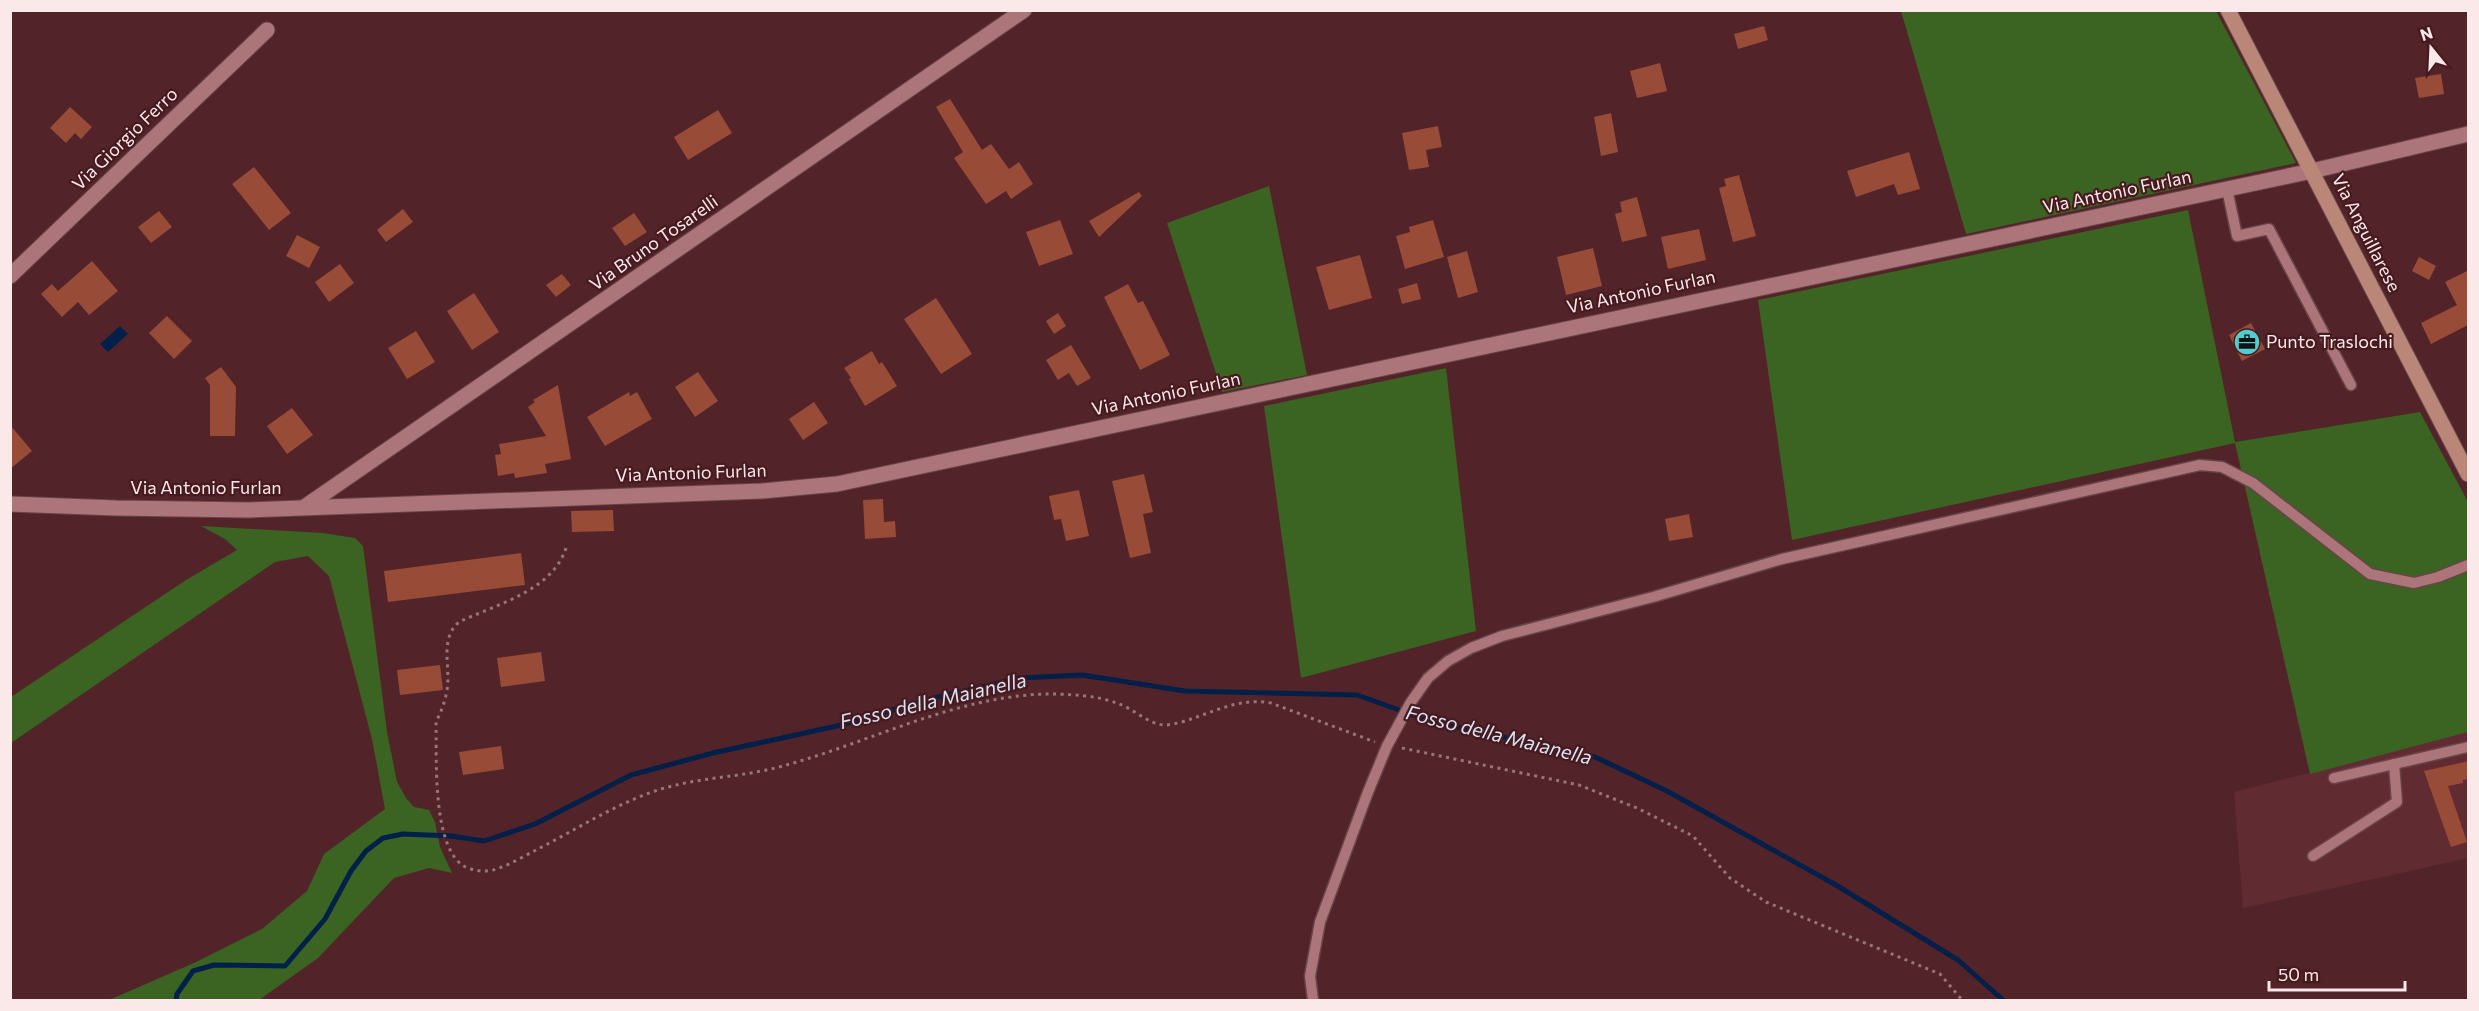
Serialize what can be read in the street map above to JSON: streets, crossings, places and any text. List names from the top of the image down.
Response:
{
  "streets": {
    "main road": ["Via Anguillarese"],
    "street": ["Via Giorgio Ferro", "Via Antonio Furlan", "Via Bruno Tosarelli"]
  },
  "crossings": [
    ["Via Antonio Furlan", "Via Anguillarese"],
    ["Via Antonio Furlan", "Via Bruno Tosarelli"]
  ],
  "water": ["Fosso della Maianella"],
  "places": {
    "office": ["Punto Traslochi"]
  },
  "scale_bar": "50 m",
  "north": "top"
}
